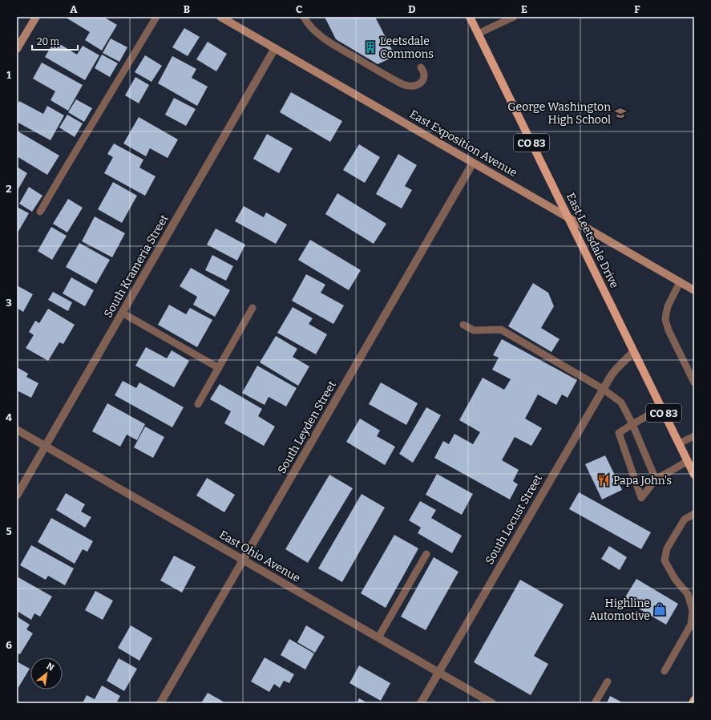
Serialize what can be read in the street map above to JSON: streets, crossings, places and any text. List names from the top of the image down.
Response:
{
  "streets": {
    "main road": ["CO 83", "East Leetsdale Drive"],
    "street": [
      "East Exposition Avenue",
      "South Krameria Street",
      "South Leyden Street",
      "South Locust Street",
      "East Ohio Avenue"
    ]
  },
  "crossings": [
    ["East Exposition Avenue", "East Leetsdale Drive"],
    ["East Exposition Avenue", "South Krameria Street"],
    ["East Exposition Avenue", "South Leyden Street"],
    ["East Leetsdale Drive", "South Locust Street"],
    ["South Krameria Street", "East Ohio Avenue"],
    ["South Leyden Street", "East Ohio Avenue"],
    ["South Locust Street", "East Ohio Avenue"]
  ],
  "places": {
    "building": ["Leetsdale Commons"],
    "school or university": ["George Washington High School"],
    "restaurant": ["Papa John's"],
    "shop": ["Highline Automotive"]
  },
  "scale_bar": "20 m",
  "north": "top right",
  "grid": {
    "columns": [
      "A",
      "B",
      "C",
      "D",
      "E",
      "F"
    ],
    "rows": [
      "1",
      "2",
      "3",
      "4",
      "5",
      "6"
    ]
  }
}
